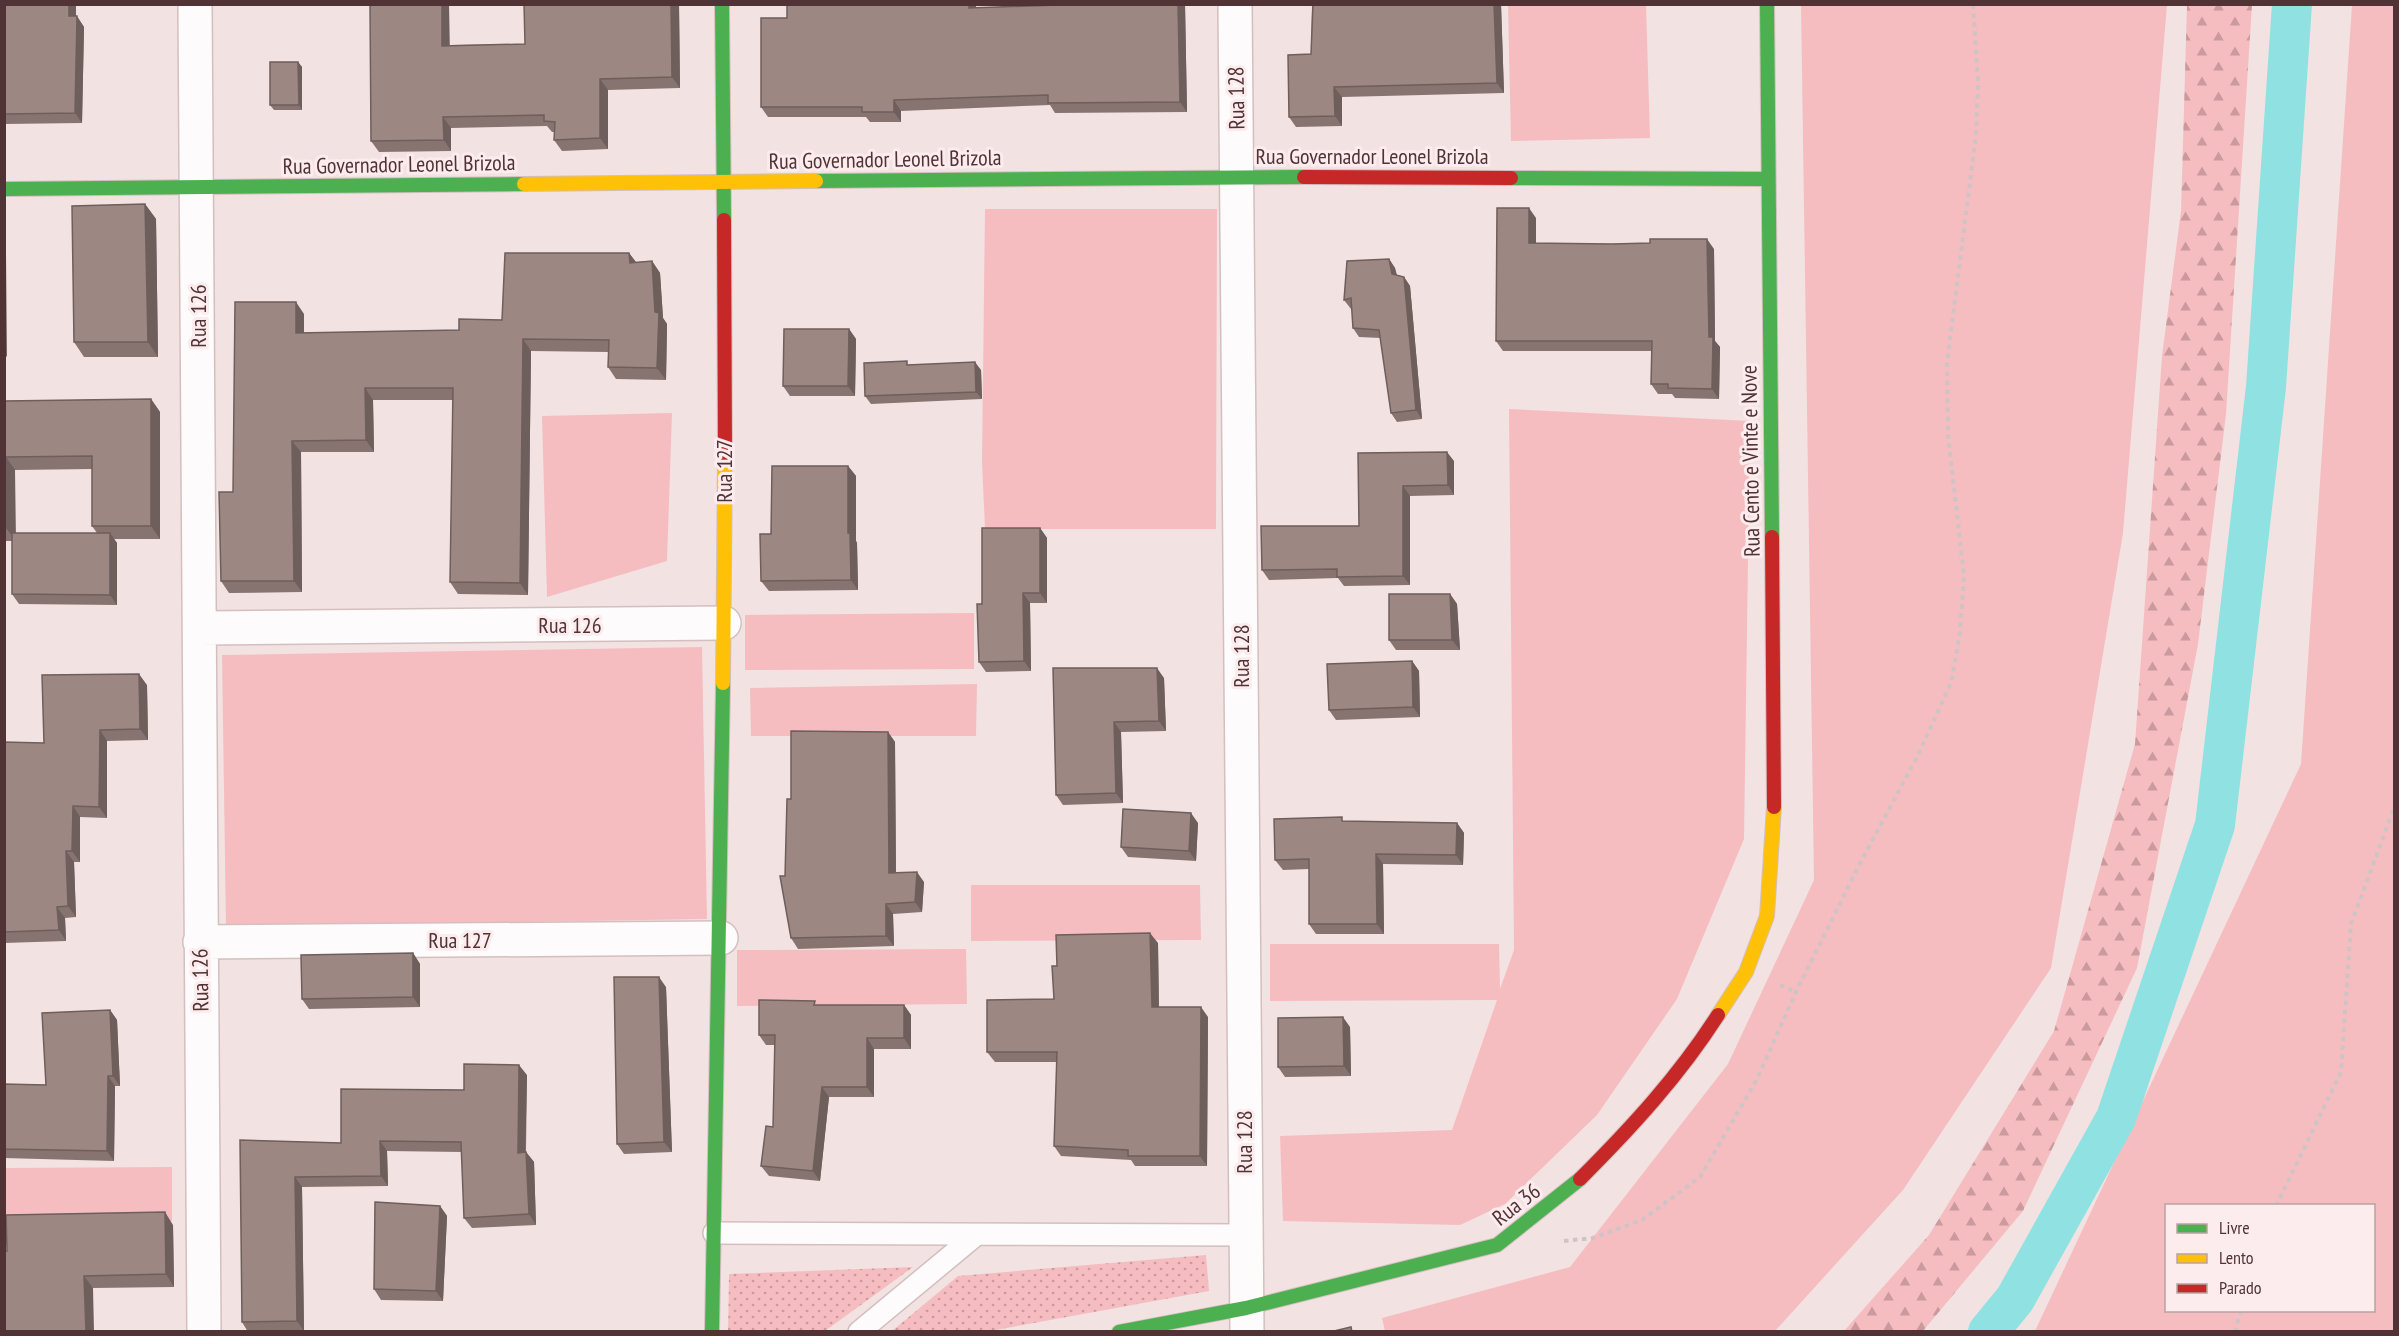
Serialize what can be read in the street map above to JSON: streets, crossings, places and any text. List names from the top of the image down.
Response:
{
  "streets": {
    "street": [
      "Rua 128",
      "Rua Governador Leonel Brizola",
      "Rua 126",
      "Rua Cento e Vinte e Nove",
      "Rua 127",
      "Rua 36"
    ]
  },
  "crossings": [
    ["Rua 128", "Rua Governador Leonel Brizola"],
    ["Rua 128", "Rua 36"],
    ["Rua Governador Leonel Brizola", "Rua 126"],
    ["Rua Governador Leonel Brizola", "Rua Cento e Vinte e Nove"],
    ["Rua Governador Leonel Brizola", "Rua 127"],
    ["Rua 126", "Rua 127"],
    ["Rua Cento e Vinte e Nove", "Rua 36"]
  ],
  "legend": ["Livre", "Lento", "Parado"]
}
